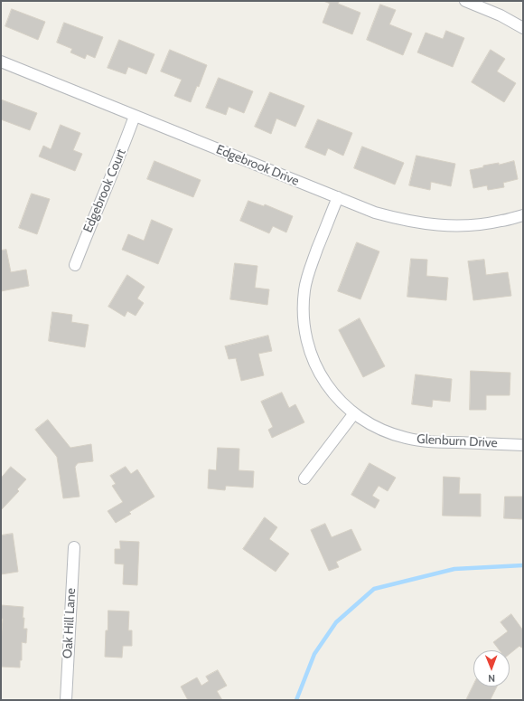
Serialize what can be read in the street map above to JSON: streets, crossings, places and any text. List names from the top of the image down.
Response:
{
  "streets": {
    "street": [
      "Edgebrook Drive",
      "Edgebrook Court",
      "Glenburn Drive",
      "Oak Hill Lane"
    ]
  },
  "crossings": [
    ["Edgebrook Drive", "Edgebrook Court"],
    ["Edgebrook Drive", "Glenburn Drive"]
  ],
  "north": "bottom"
}
